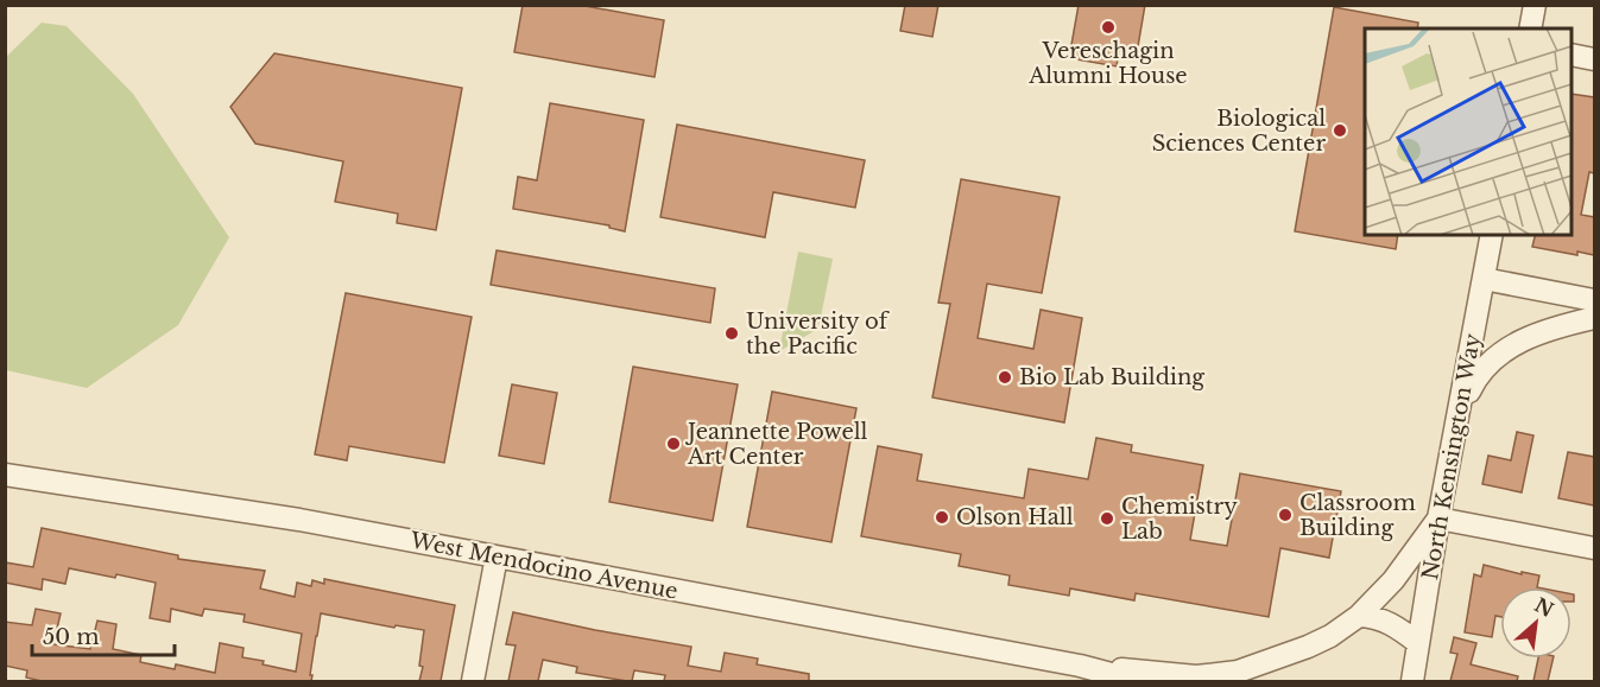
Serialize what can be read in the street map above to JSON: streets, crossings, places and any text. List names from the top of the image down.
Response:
{
  "streets": {
    "street": ["North Kensington Way", "West Mendocino Avenue"]
  },
  "crossings": [
    ["North Kensington Way", "West Mendocino Avenue"]
  ],
  "places": [
    "Vereschagin Alumni House",
    "Biological Sciences Center",
    "University of the Pacific",
    "Bio Lab Building",
    "Jeannette Powell Art Center",
    "Classroom Building",
    "Olson Hall",
    "Chemistry Lab"
  ],
  "scale_bar": "50 m",
  "north": "top right"
}
